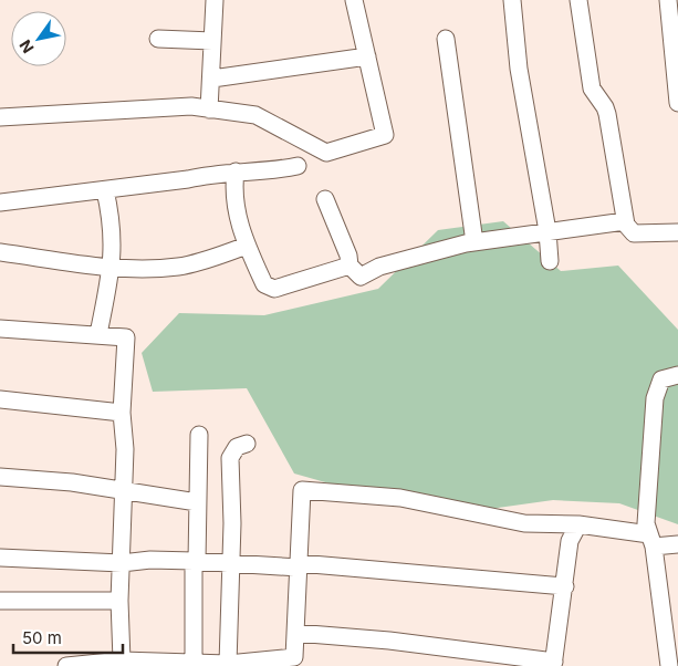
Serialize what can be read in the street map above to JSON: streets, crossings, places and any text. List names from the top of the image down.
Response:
{
  "scale_bar": "50 m",
  "north": "bottom left"
}
